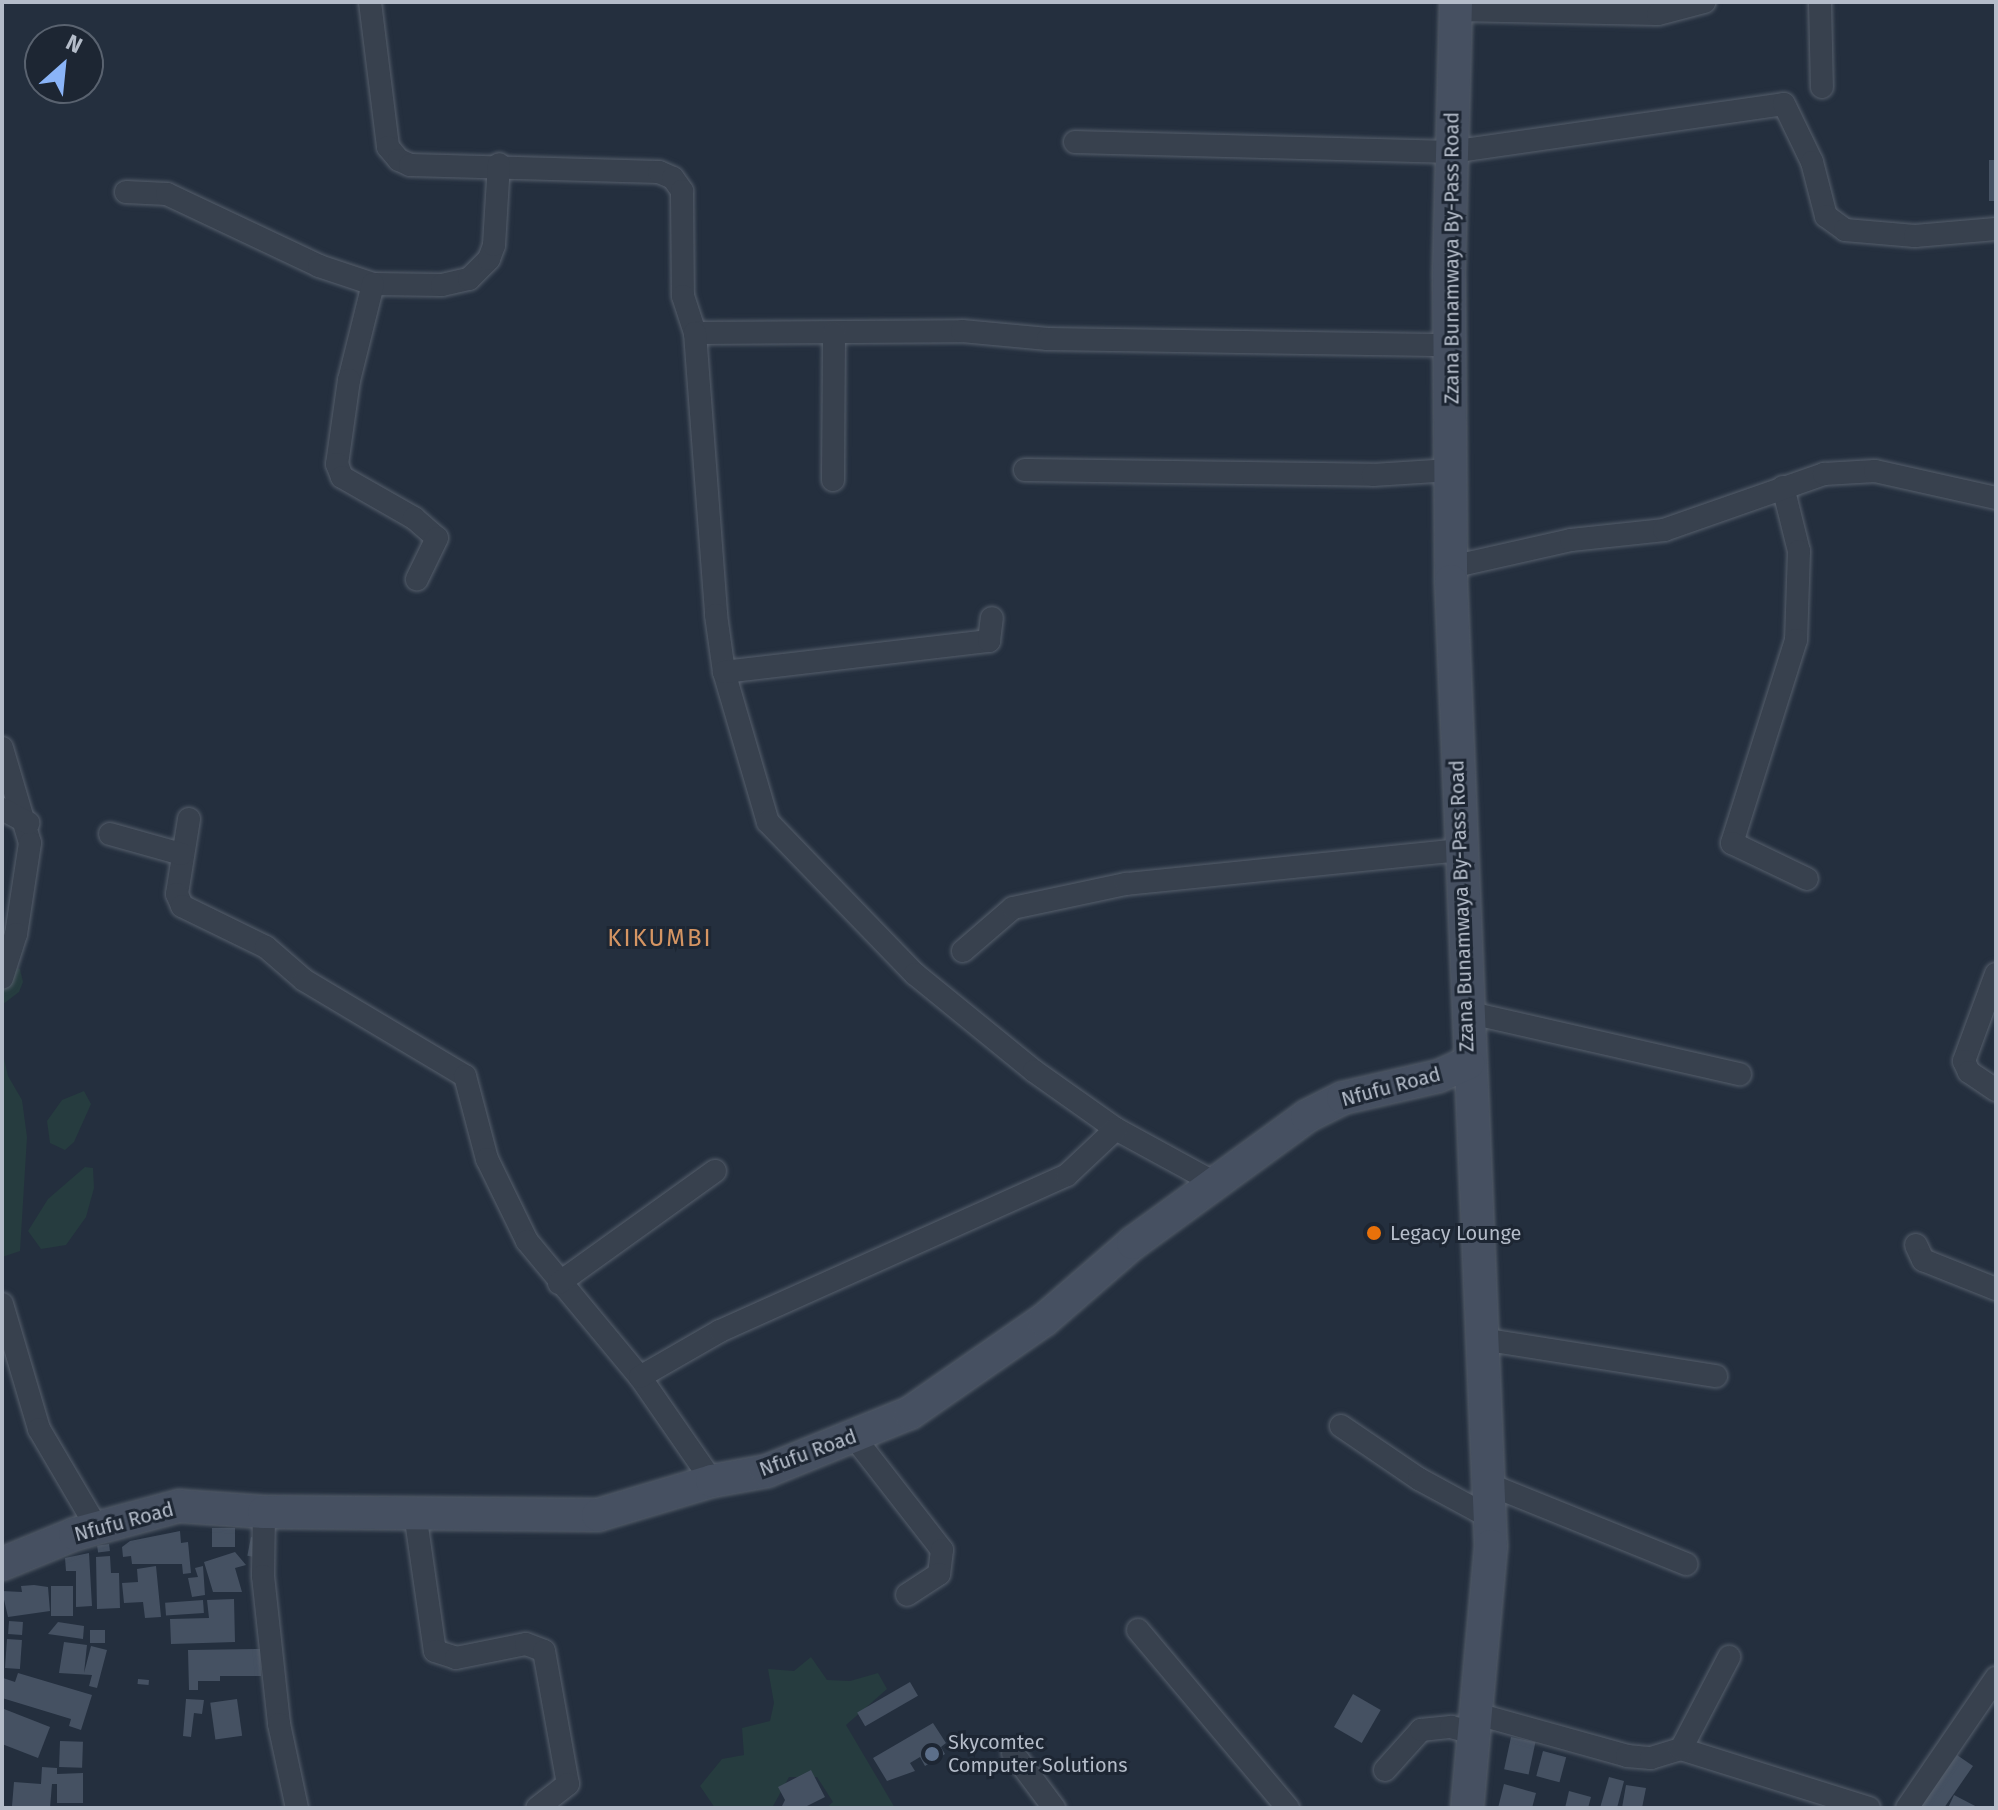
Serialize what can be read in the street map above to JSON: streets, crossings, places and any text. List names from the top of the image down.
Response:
{
  "streets": {
    "street": ["Zzana Bunamwaya By-Pass Road", "Nfufu Road"]
  },
  "crossings": [
    ["Zzana Bunamwaya By-Pass Road", "Nfufu Road"]
  ],
  "districts": ["KIKUMBI"],
  "places": ["Legacy Lounge", "Skycomtec Computer Solutions"],
  "north": "top right"
}
